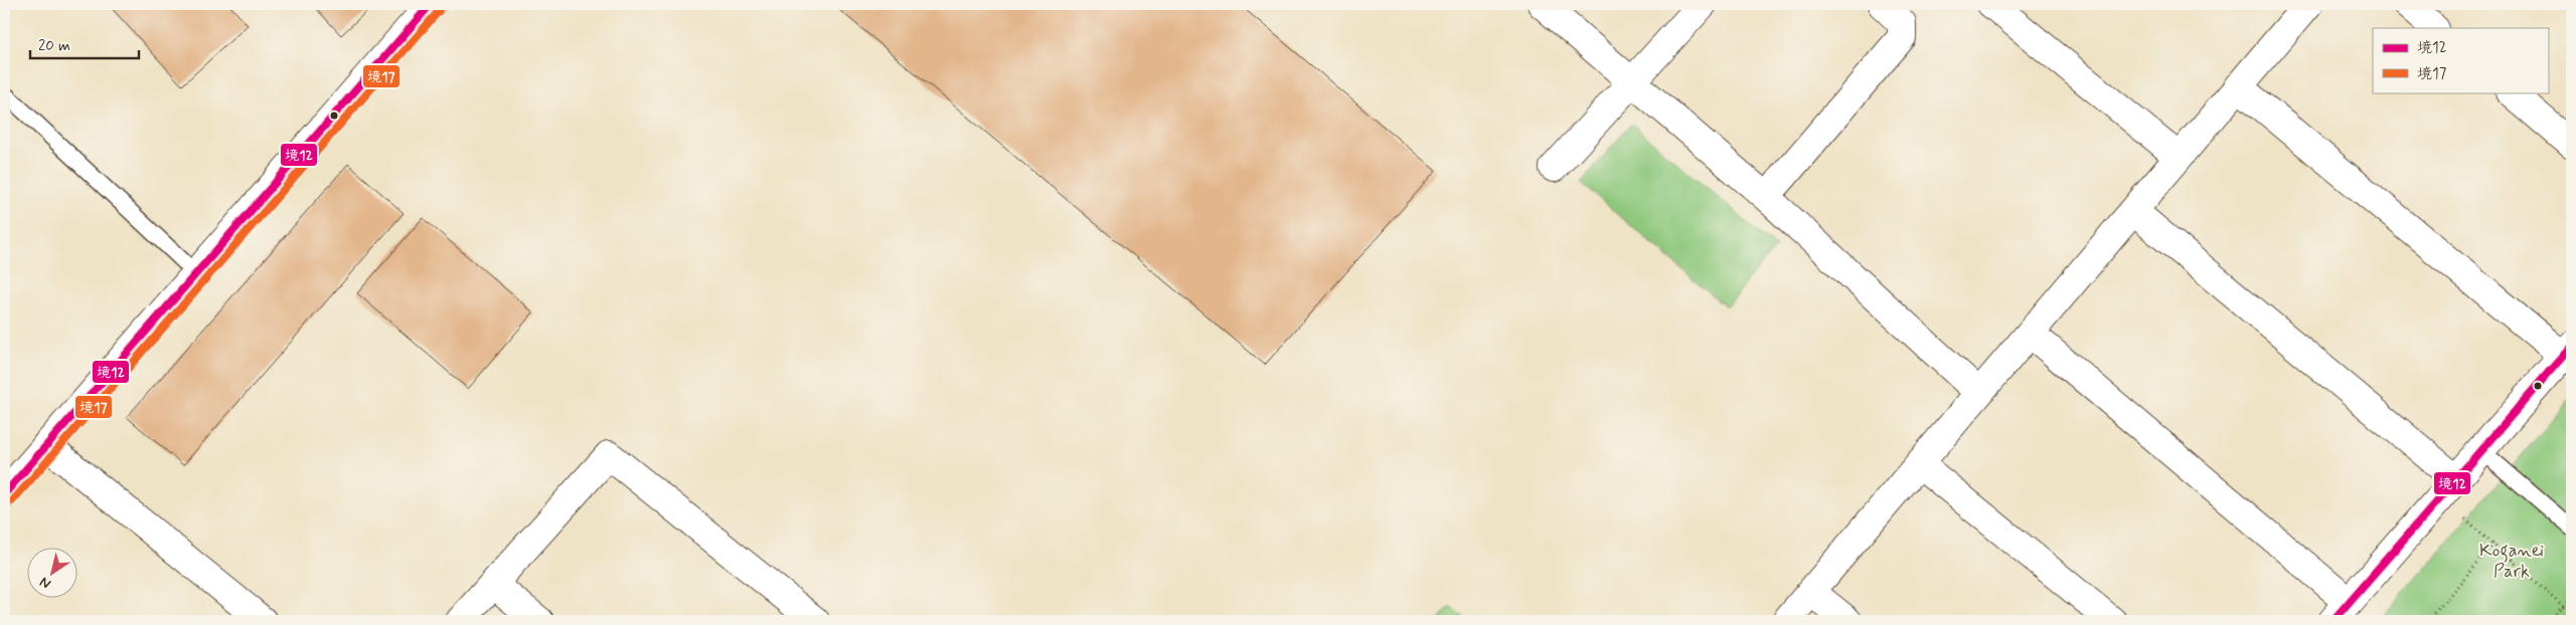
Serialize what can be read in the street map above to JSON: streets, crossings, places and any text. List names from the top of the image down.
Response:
{
  "parks": ["Koganei Park"],
  "lines": ["transit line 境12", "transit line 境17"],
  "legend": ["境12", "境17"],
  "scale_bar": "20 m",
  "north": "bottom left"
}
